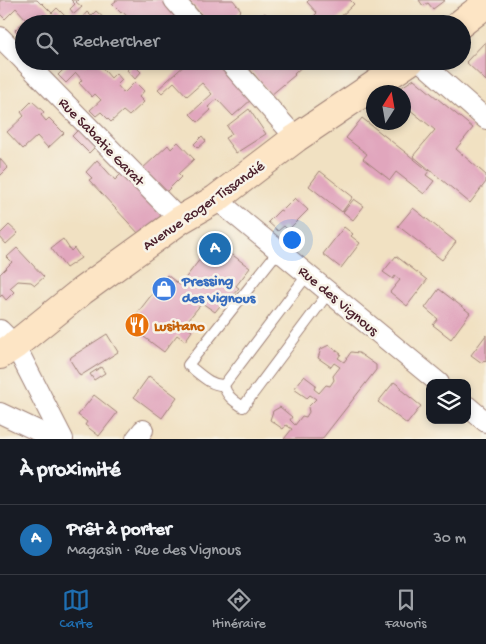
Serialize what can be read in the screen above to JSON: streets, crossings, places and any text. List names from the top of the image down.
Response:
{
  "streets": {
    "main road": ["Avenue Roger Tissandié"],
    "street": ["Rue Sabatie Garat", "Rue des Vignous"]
  },
  "crossings": [
    ["Rue Sabatie Garat", "Avenue Roger Tissandié"],
    ["Avenue Roger Tissandié", "Rue des Vignous"]
  ],
  "places": {
    "shop": ["Pressing des Vignous"],
    "restaurant": ["Lusitano"]
  },
  "north": "top",
  "page": {
    "search": "Rechercher",
    "pins": "A",
    "heading": "À proximité",
    "list": [
      {
        "mark": "A",
        "name": "Prêt à porter",
        "note": "Magasin · Rue des Vignous",
        "value": "30 m"
      }
    ],
    "nav": ["Carte", "Itinéraire", "Favoris"]
  }
}
